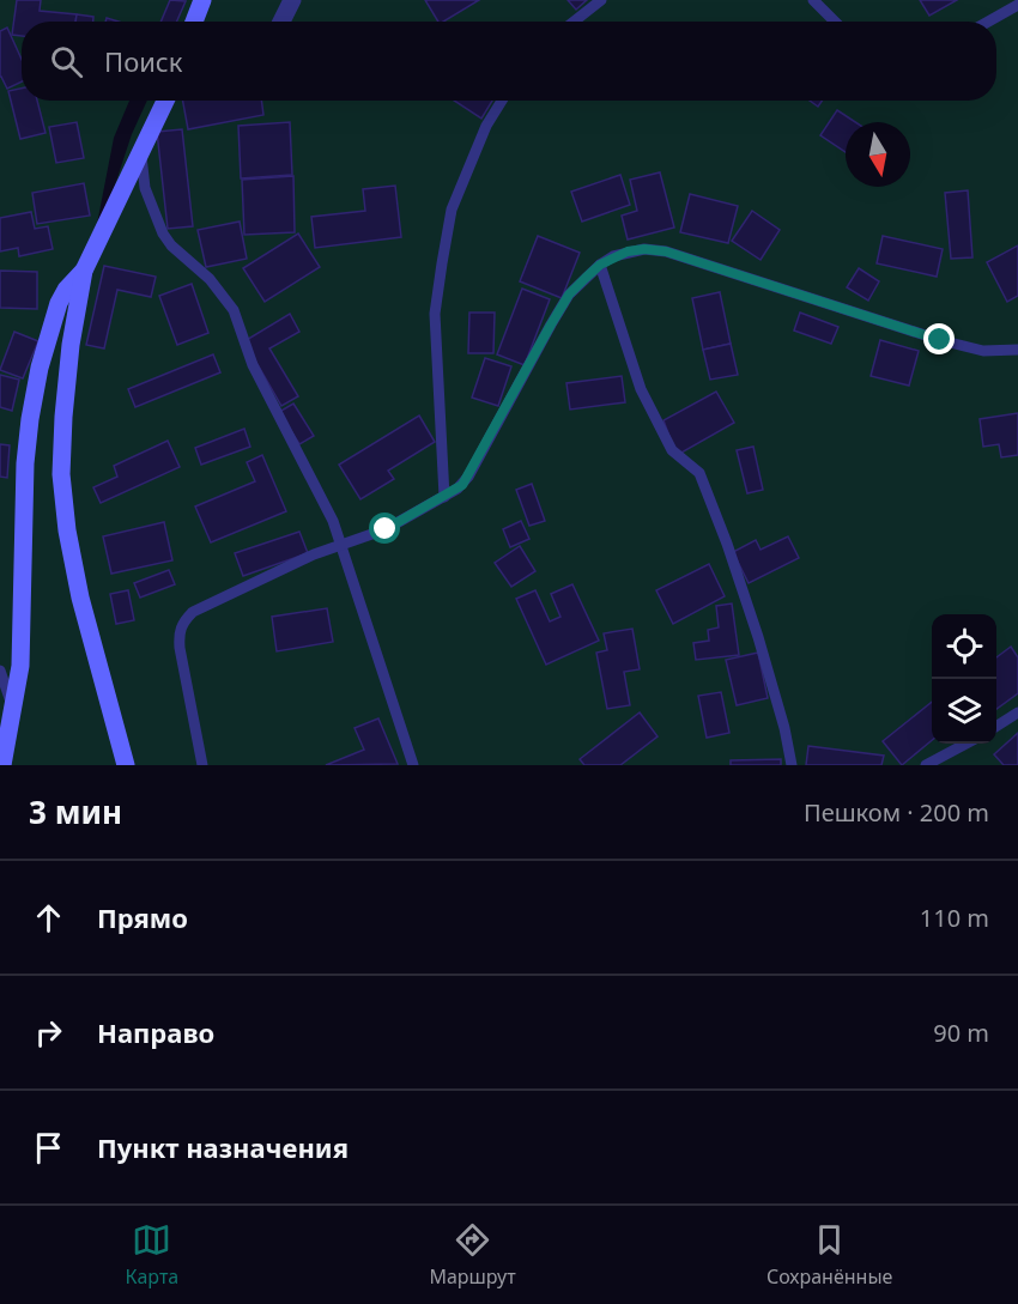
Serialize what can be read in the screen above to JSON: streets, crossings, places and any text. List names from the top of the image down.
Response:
{
  "north": "bottom",
  "page": {
    "search": "Поиск",
    "heading": ["3 мин", "Пешком · 200 m"],
    "list": [
      ["Прямо", "110 m"],
      ["Направо", "90 m"],
      "Пункт назначения"
    ],
    "nav": ["Карта", "Маршрут", "Сохранённые"]
  }
}
